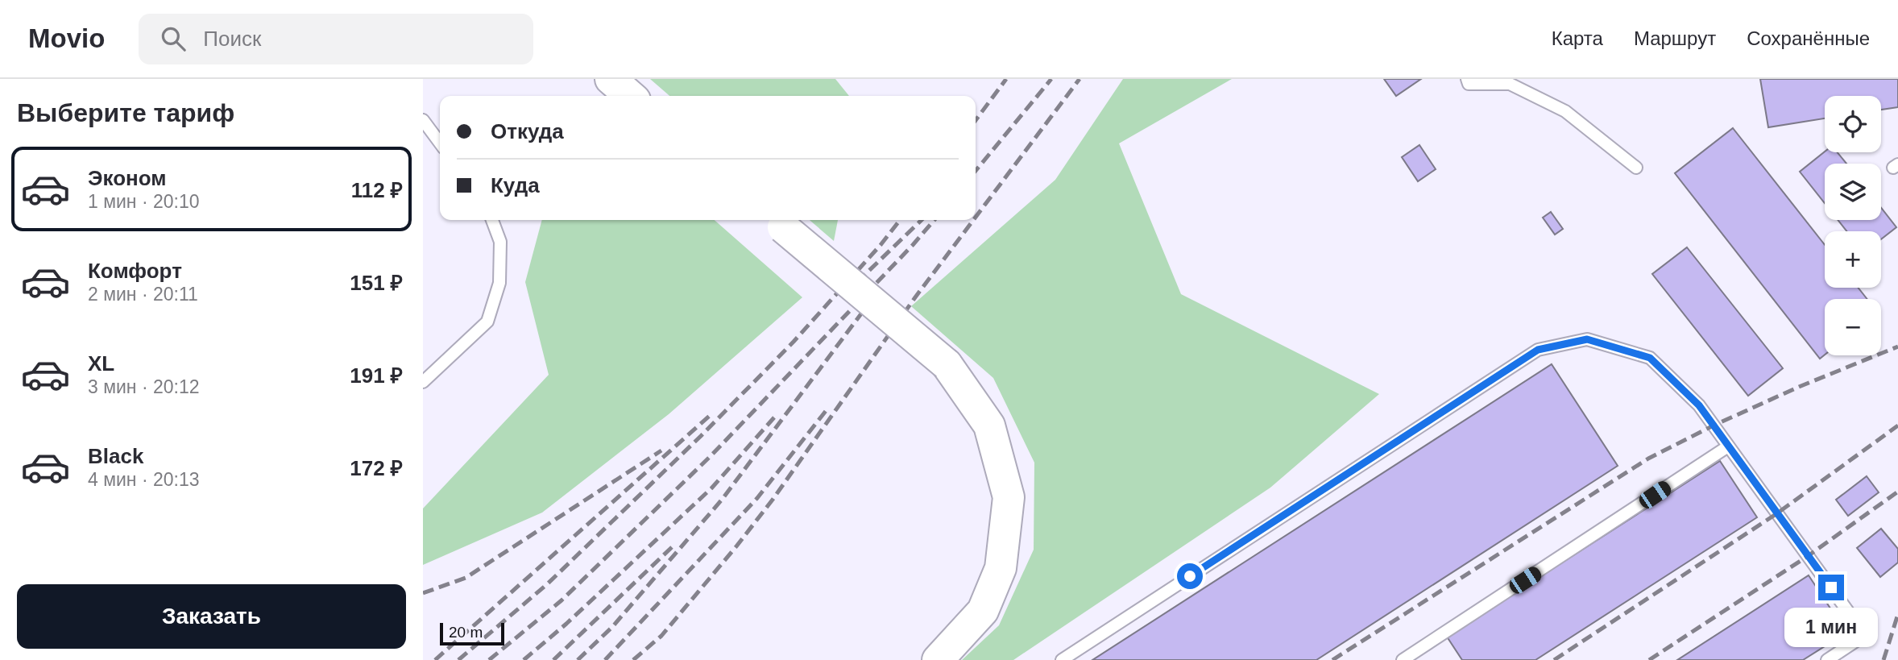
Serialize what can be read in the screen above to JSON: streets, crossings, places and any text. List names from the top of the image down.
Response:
{
  "scale_bar": "20 m",
  "page": {
    "header": "Movio",
    "search": "Поиск",
    "nav": ["Карта", "Маршрут", "Сохранённые"],
    "heading": "Выберите тариф",
    "map_buttons": ["+", "−"],
    "banner": ["Откуда", "Куда"],
    "list": [
      {
        "name": "Эконом",
        "note": "1 мин · 20:10",
        "value": "112 ₽"
      },
      {
        "name": "Комфорт",
        "note": "2 мин · 20:11",
        "value": "151 ₽"
      },
      {
        "name": "XL",
        "note": "3 мин · 20:12",
        "value": "191 ₽"
      },
      {
        "name": "Black",
        "note": "4 мин · 20:13",
        "value": "172 ₽"
      }
    ],
    "buttons": "Заказать",
    "bubble": "1 мин",
    "scale": "20 m"
  }
}
